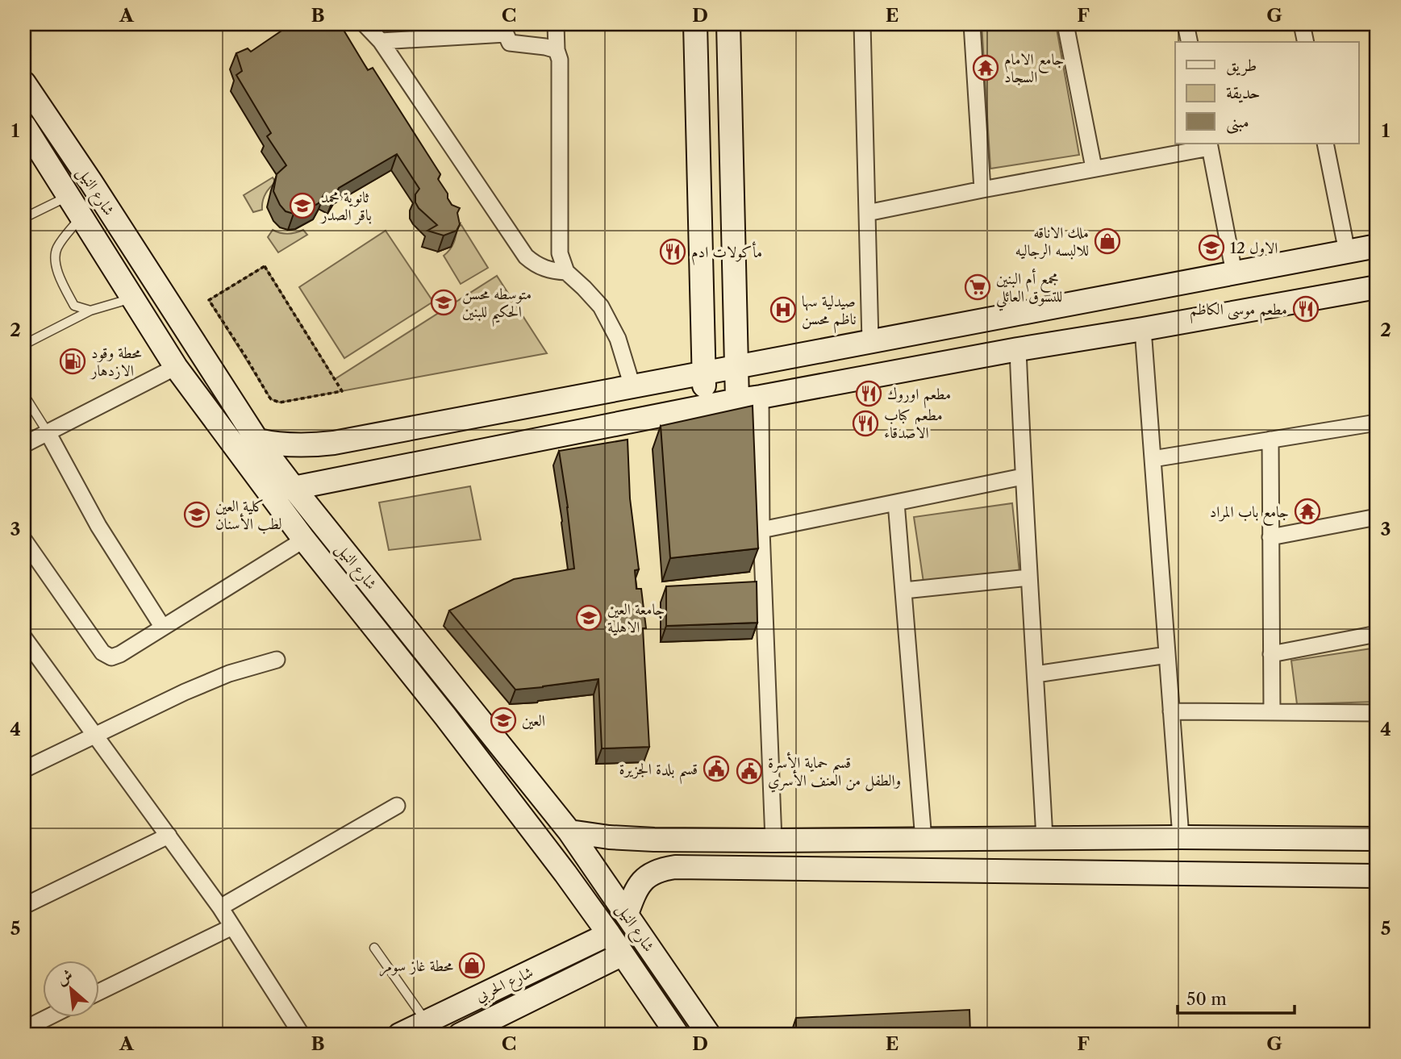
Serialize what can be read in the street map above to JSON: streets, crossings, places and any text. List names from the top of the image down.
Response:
{
  "streets": {
    "main road": ["شارع النيل", "شارع الحربي"]
  },
  "places": {
    "temple": ["جامع الامام السجاد", "جامع باب المراد"],
    "school or university": [
      "ثانوية محمد باقر الصدر",
      "الاول 12",
      "متوسطه محسن الحكيم للبنين",
      "كلية العين لطب الأسنان",
      "جامعة العين الاهلية",
      "العين"
    ],
    "shop": ["ملك الاناقه للالبسه الرجاليه", "محطة غاز سومر"],
    "restaurant": [
      "مأكولات ادم",
      "مطعم موسى الكاظم",
      "مطعم اوروك",
      "مطعم كباب الاصدقاء"
    ],
    "supermarket": ["مجمع أم البنين للتسوق العائلي"],
    "hospital": ["صيدلية سها ناظم محسن"],
    "fuel station": ["محطة وقود الازدهار"],
    "public building": ["قسم بلدة الجزيرة", "قسم حماية الأسرة والطفل من العنف الأسري"]
  },
  "legend": ["طريق", "حديقة", "مبنى"],
  "scale_bar": "50 m",
  "north": "top left",
  "grid": {
    "columns": [
      "A",
      "B",
      "C",
      "D",
      "E",
      "F",
      "G"
    ],
    "rows": [
      "1",
      "2",
      "3",
      "4",
      "5"
    ]
  }
}
